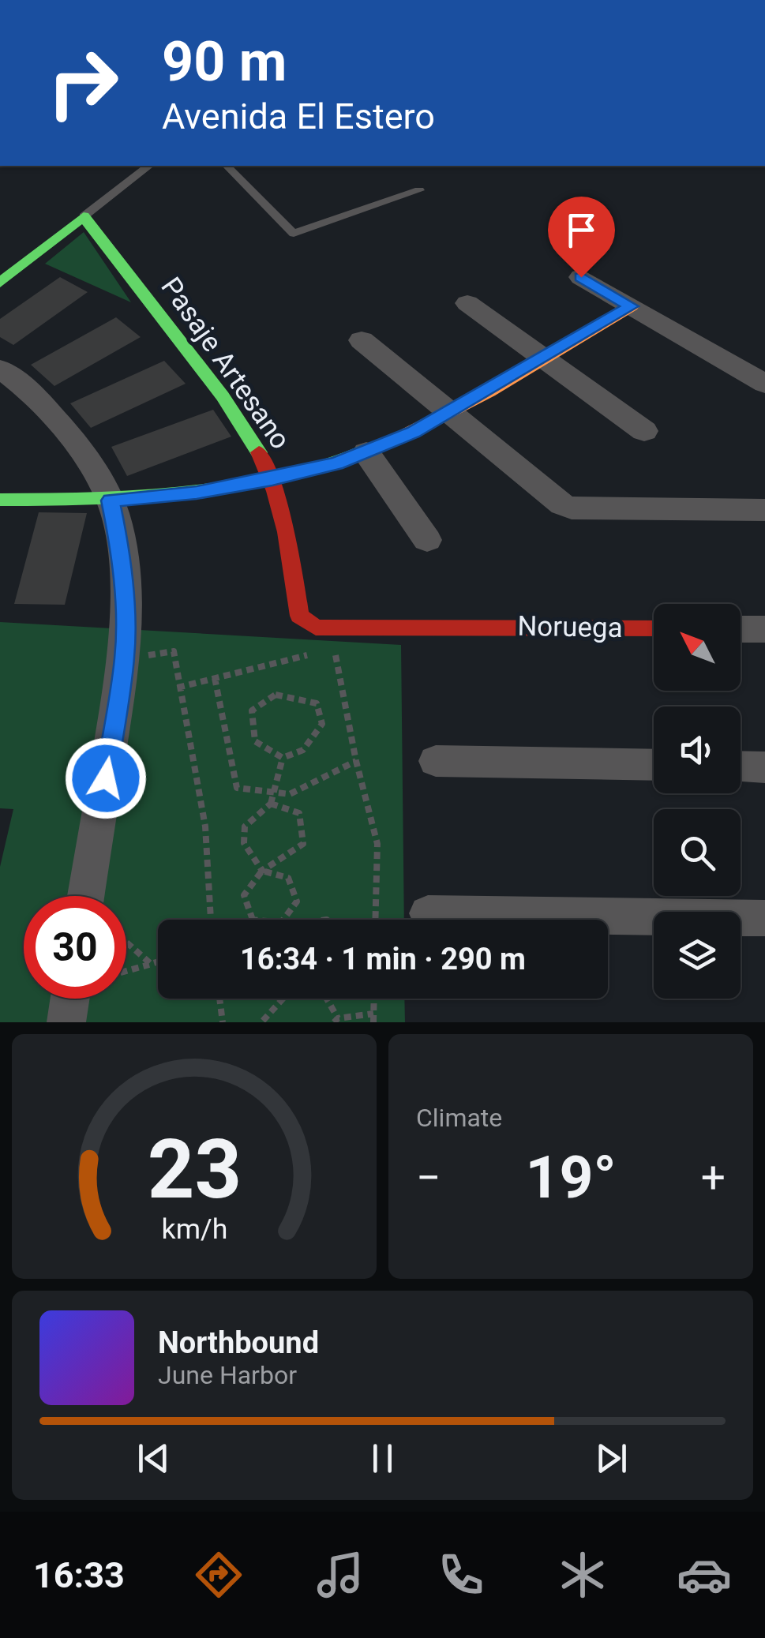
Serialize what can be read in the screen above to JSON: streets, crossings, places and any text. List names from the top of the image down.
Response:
{
  "streets": {
    "street": ["Pasaje Artesano", "Noruega"]
  },
  "crossings": [
    ["Pasaje Artesano", "Noruega"]
  ],
  "north": "top left",
  "page": {
    "turn": ["90 m", "Avenida El Estero"],
    "limit": "30",
    "trip": "16:34 · 1 min · 290 m",
    "tile": "Climate",
    "heat": ["−", "19°", "+"],
    "song": ["Northbound", "June Harbor"],
    "tabs": "16:33",
    "gauge": ["23", "km/h"]
  }
}
